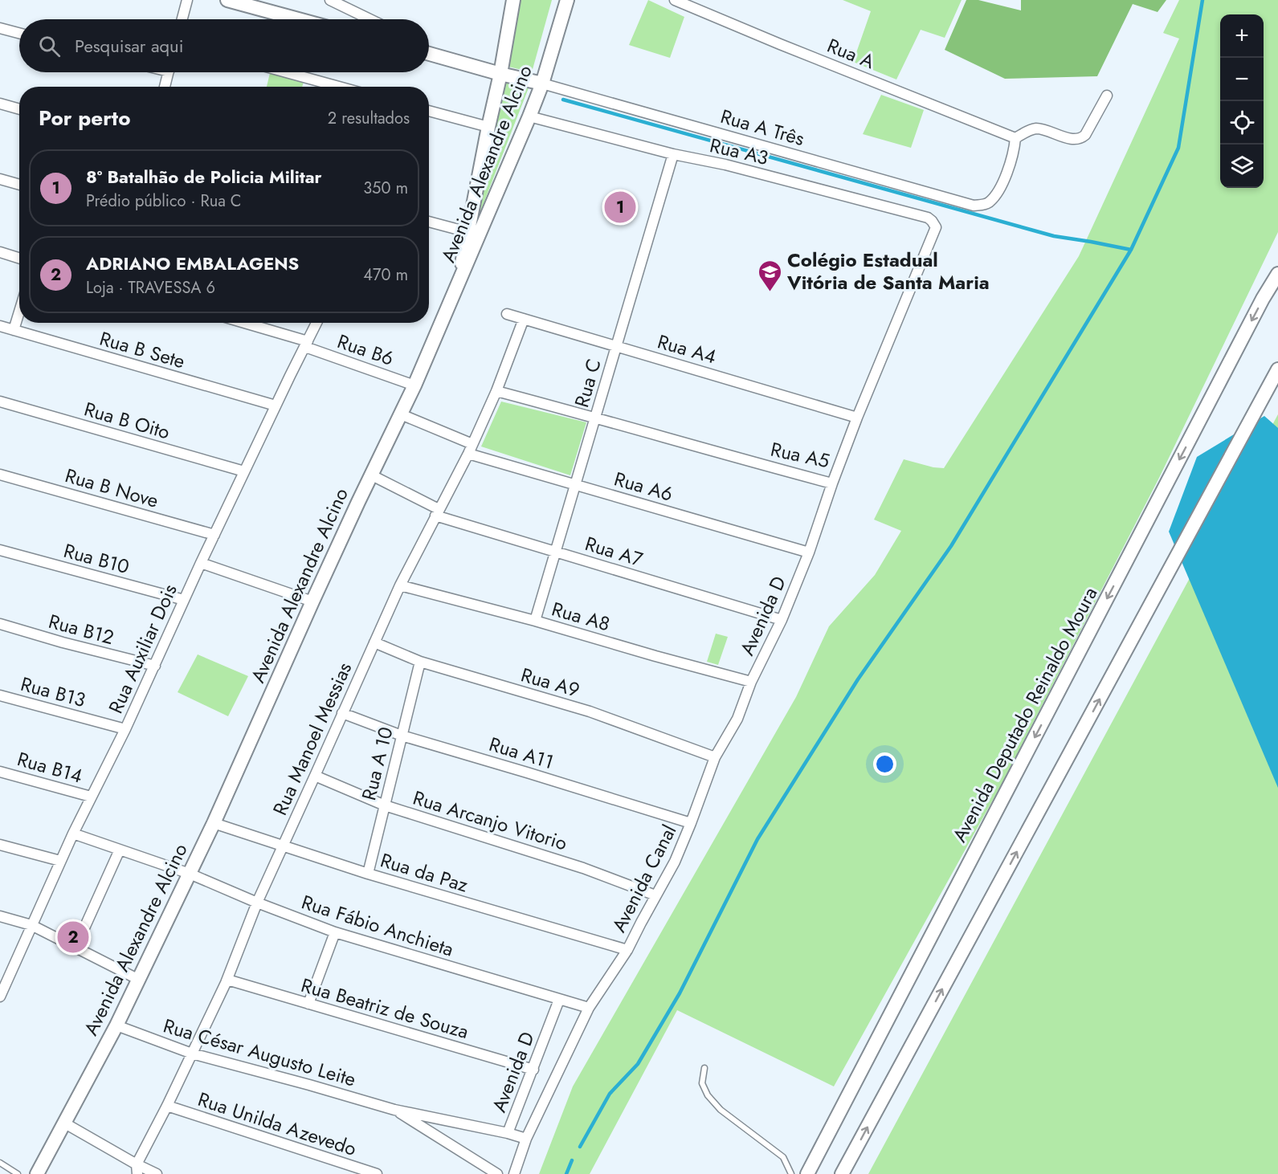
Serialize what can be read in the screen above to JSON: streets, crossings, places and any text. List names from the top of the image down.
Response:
{
  "streets": {
    "street": [
      "Rua A",
      "Rua A Três",
      "Rua A3",
      "Avenida Alexandre Alcino",
      "Rua A4",
      "Rua B Sete",
      "Rua B6",
      "Rua C",
      "Rua B Oito",
      "Rua A5",
      "Rua A6",
      "Rua B Nove",
      "Rua A7",
      "Rua B10",
      "Avenida D",
      "Rua A8",
      "Rua B12",
      "Rua Auxiliar Dois",
      "Rua A9",
      "Rua B13",
      "Avenida Deputado Reinaldo Moura",
      "Rua Manoel Messias",
      "Rua A11",
      "Rua A 10",
      "Rua B14",
      "Rua Arcanjo Vitorio",
      "Rua da Paz",
      "Avenida Canal",
      "Rua Fábio Anchieta",
      "Rua Beatriz de Souza",
      "Rua César Augusto Leite",
      "Rua Unilda Azevedo"
    ]
  },
  "crossings": [
    ["Rua A", "Rua A Três"],
    ["Rua A Três", "Avenida Alexandre Alcino"],
    ["Rua A3", "Avenida Alexandre Alcino"],
    ["Rua A3", "Rua C"],
    ["Rua A3", "Rua A5"],
    ["Avenida Alexandre Alcino", "Rua B6"],
    ["Avenida Alexandre Alcino", "Rua A6"],
    ["Avenida Alexandre Alcino", "Rua A7"],
    ["Avenida Alexandre Alcino", "Rua da Paz"],
    ["Avenida Alexandre Alcino", "Rua Fábio Anchieta"],
    ["Avenida Alexandre Alcino", "Rua César Augusto Leite"],
    ["Rua A4", "Rua C"],
    ["Rua A4", "Rua A5"],
    ["Rua A4", "Rua Manoel Messias"],
    ["Rua B Sete", "Rua Auxiliar Dois"],
    ["Rua B6", "Rua Auxiliar Dois"],
    ["Rua C", "Rua A5"],
    ["Rua C", "Rua A6"],
    ["Rua C", "Rua A7"],
    ["Rua C", "Rua A8"],
    ["Rua B Oito", "Rua Auxiliar Dois"],
    ["Rua A5", "Avenida D"],
    ["Rua A5", "Rua Manoel Messias"],
    ["Rua A6", "Avenida D"],
    ["Rua A6", "Rua Manoel Messias"],
    ["Rua B Nove", "Rua Auxiliar Dois"],
    ["Rua A7", "Avenida D"],
    ["Rua A7", "Rua Manoel Messias"],
    ["Rua B10", "Rua Auxiliar Dois"],
    ["Avenida D", "Rua A8"],
    ["Avenida D", "Rua A9"],
    ["Avenida D", "Avenida Canal"],
    ["Avenida D", "Rua Fábio Anchieta"],
    ["Avenida D", "Rua Beatriz de Souza"],
    ["Avenida D", "Rua César Augusto Leite"],
    ["Rua A8", "Rua Manoel Messias"],
    ["Rua B12", "Rua Auxiliar Dois"],
    ["Rua Auxiliar Dois", "Rua B13"],
    ["Rua Auxiliar Dois", "Rua B14"],
    ["Rua Auxiliar Dois", "Rua Fábio Anchieta"],
    ["Rua A9", "Rua Manoel Messias"],
    ["Rua A9", "Rua A 10"],
    ["Rua A9", "Avenida Canal"],
    ["Rua Manoel Messias", "Rua A11"],
    ["Rua Manoel Messias", "Rua Arcanjo Vitorio"],
    ["Rua Manoel Messias", "Rua da Paz"],
    ["Rua Manoel Messias", "Rua Fábio Anchieta"],
    ["Rua Manoel Messias", "Rua Beatriz de Souza"],
    ["Rua Manoel Messias", "Rua César Augusto Leite"],
    ["Rua Manoel Messias", "Rua Unilda Azevedo"],
    ["Rua A11", "Rua A 10"],
    ["Rua A11", "Avenida Canal"],
    ["Rua A 10", "Rua Arcanjo Vitorio"],
    ["Rua A 10", "Rua da Paz"],
    ["Rua Arcanjo Vitorio", "Avenida Canal"],
    ["Rua da Paz", "Avenida Canal"]
  ],
  "places": {
    "school or university": ["Colégio Estadual Vitória de Santa Maria"]
  },
  "page": {
    "map_buttons": ["+", "−"],
    "search": "Pesquisar aqui",
    "heading": ["Por perto", "2 resultados"],
    "list": [
      {
        "mark": "1",
        "name": "8º Batalhão de Policia Militar",
        "note": "Prédio público · Rua C",
        "value": "350 m"
      },
      {
        "mark": "2",
        "name": "ADRIANO EMBALAGENS",
        "note": "Loja · TRAVESSA 6",
        "value": "470 m"
      }
    ],
    "pins": ["1", "2"]
  }
}
